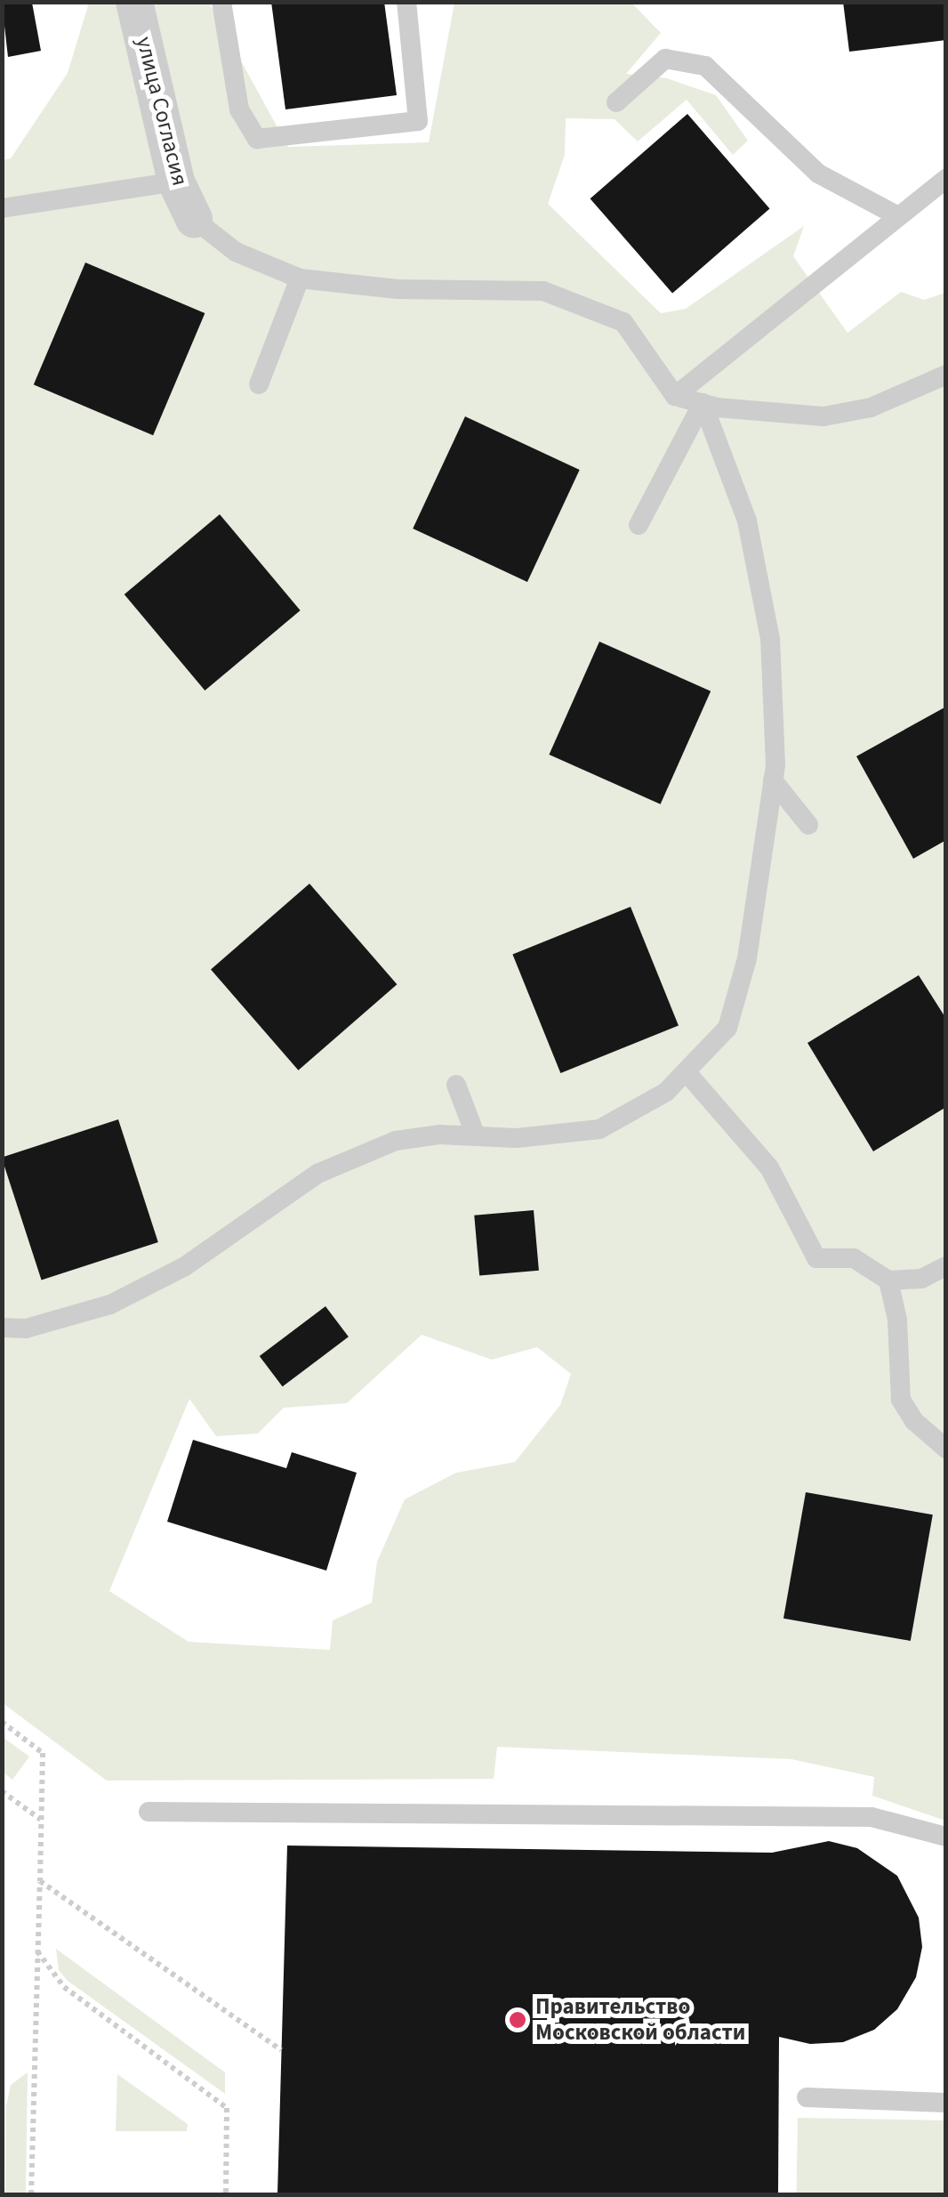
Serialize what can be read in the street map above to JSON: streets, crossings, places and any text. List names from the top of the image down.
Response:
{
  "streets": {
    "street": ["улица Согласия"]
  },
  "places": ["Правительство Московской области"]
}
